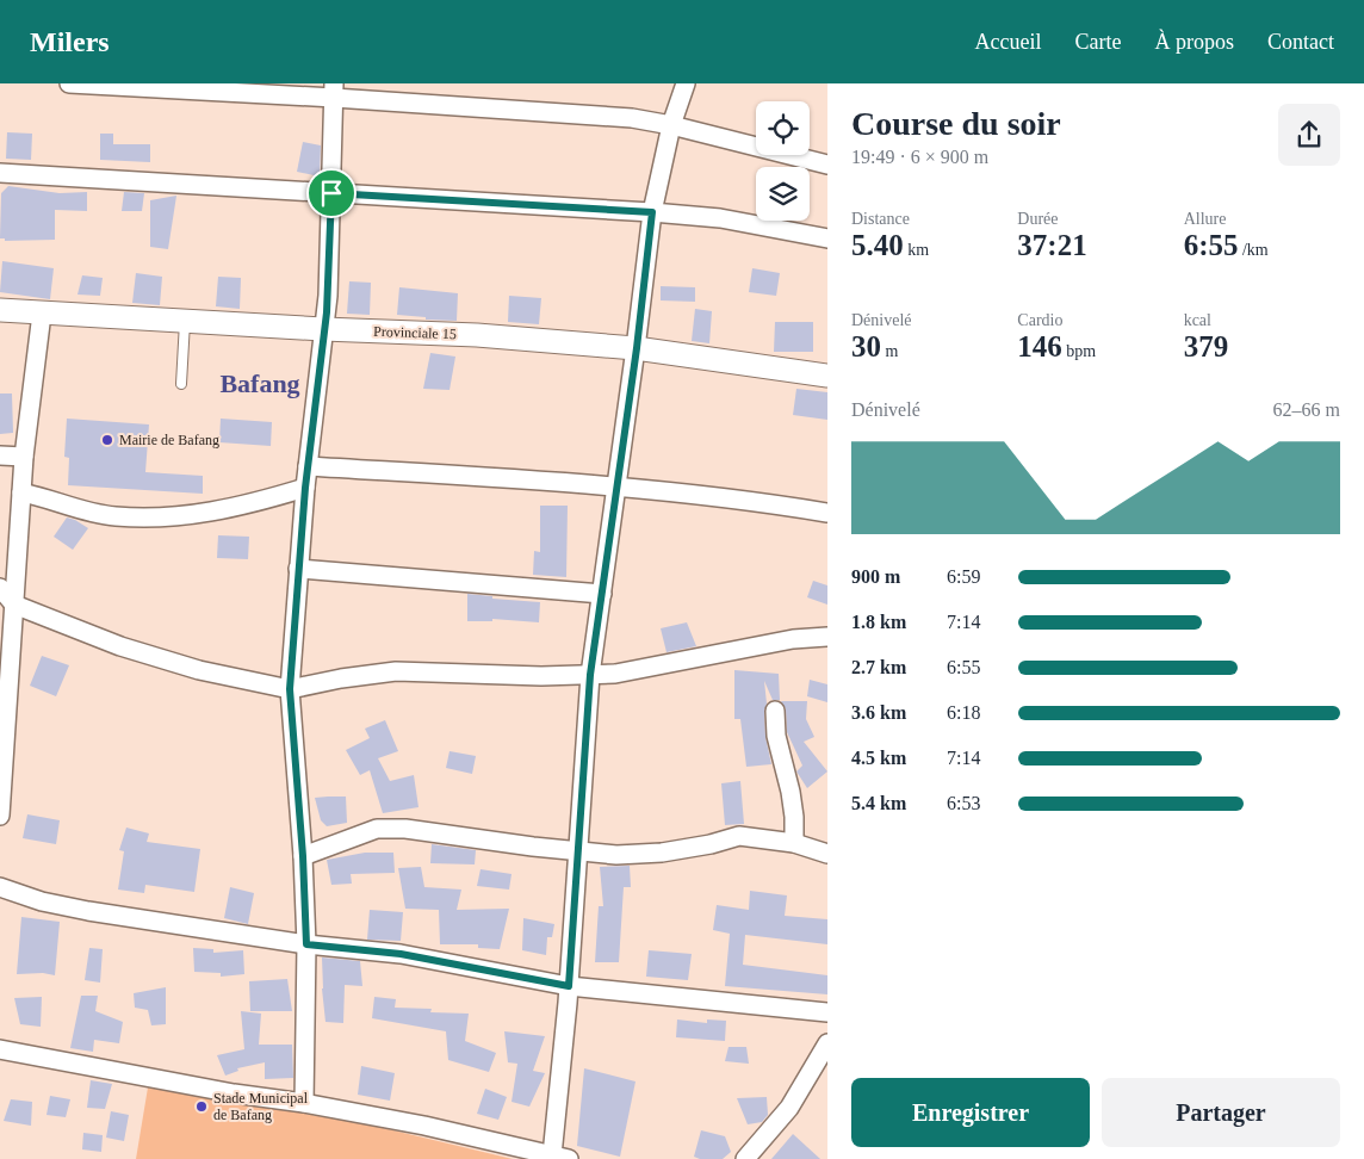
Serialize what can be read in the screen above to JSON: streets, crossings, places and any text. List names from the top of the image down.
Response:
{
  "streets": {
    "street": ["Provinciale 15"]
  },
  "districts": ["Bafang"],
  "places": ["Mairie de Bafang", "Stade Municipal de Bafang"],
  "page": {
    "header": "Milers",
    "nav": [
      "Accueil",
      "Carte",
      "À propos",
      "Contact"
    ],
    "heading": ["Course du soir", "19:49 · 6 × 900 m"],
    "stats": [
      ["Distance", "5.40 km"],
      ["Durée", "37:21"],
      ["Allure", "6:55 /km"],
      ["Dénivelé", "30 m"],
      ["Cardio", "146 bpm"],
      ["kcal", "379"]
    ],
    "chart": ["Dénivelé", "62–66 m"],
    "list": [
      {
        "name": "900 m",
        "note": "6:59"
      },
      {
        "name": "1.8 km",
        "note": "7:14"
      },
      {
        "name": "2.7 km",
        "note": "6:55"
      },
      {
        "name": "3.6 km",
        "note": "6:18"
      },
      {
        "name": "4.5 km",
        "note": "7:14"
      },
      {
        "name": "5.4 km",
        "note": "6:53"
      }
    ],
    "buttons": ["Enregistrer", "Partager"]
  }
}
